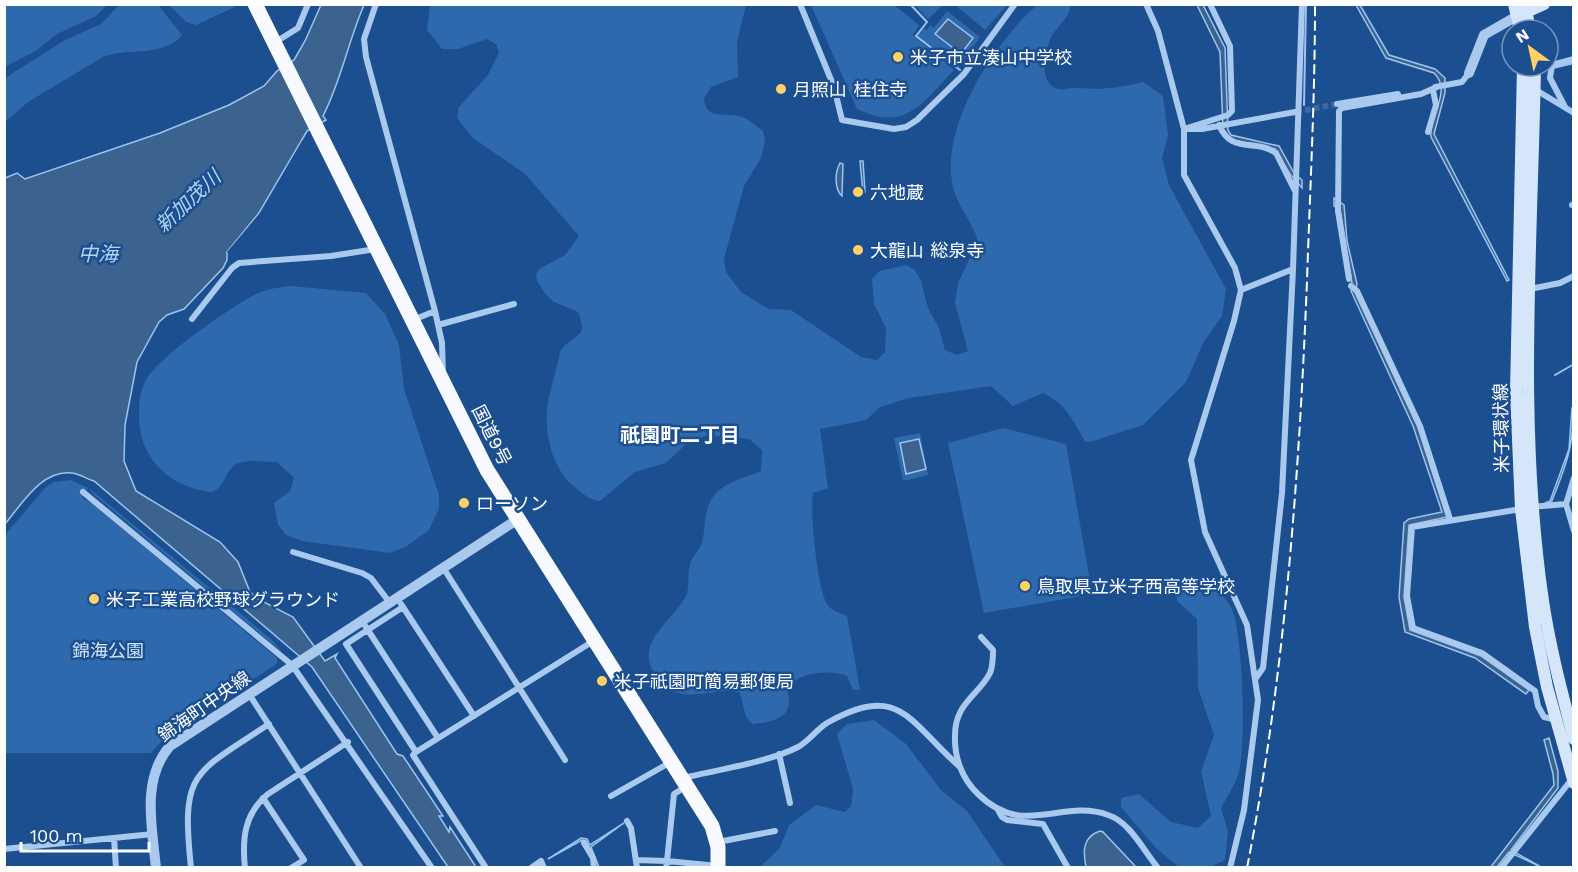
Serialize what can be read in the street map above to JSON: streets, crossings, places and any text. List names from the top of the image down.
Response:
{
  "streets": {
    "highway": ["国道9号"],
    "main road": ["米子環状線"],
    "street": ["錦海町中央線"]
  },
  "crossings": [
    ["国道9号", "錦海町中央線"]
  ],
  "districts": ["祇園町二丁目"],
  "water": ["新加茂川", "中海"],
  "parks": ["錦海公園"],
  "places": [
    "米子市立湊山中学校",
    "月照山 桂住寺",
    "六地蔵",
    "大龍山 総泉寺",
    "ローソン",
    "鳥取県立米子西高等学校",
    "米子工業高校野球グラウンド",
    "米子祇園町簡易郵便局"
  ],
  "scale_bar": "100 m",
  "north": "top left"
}
